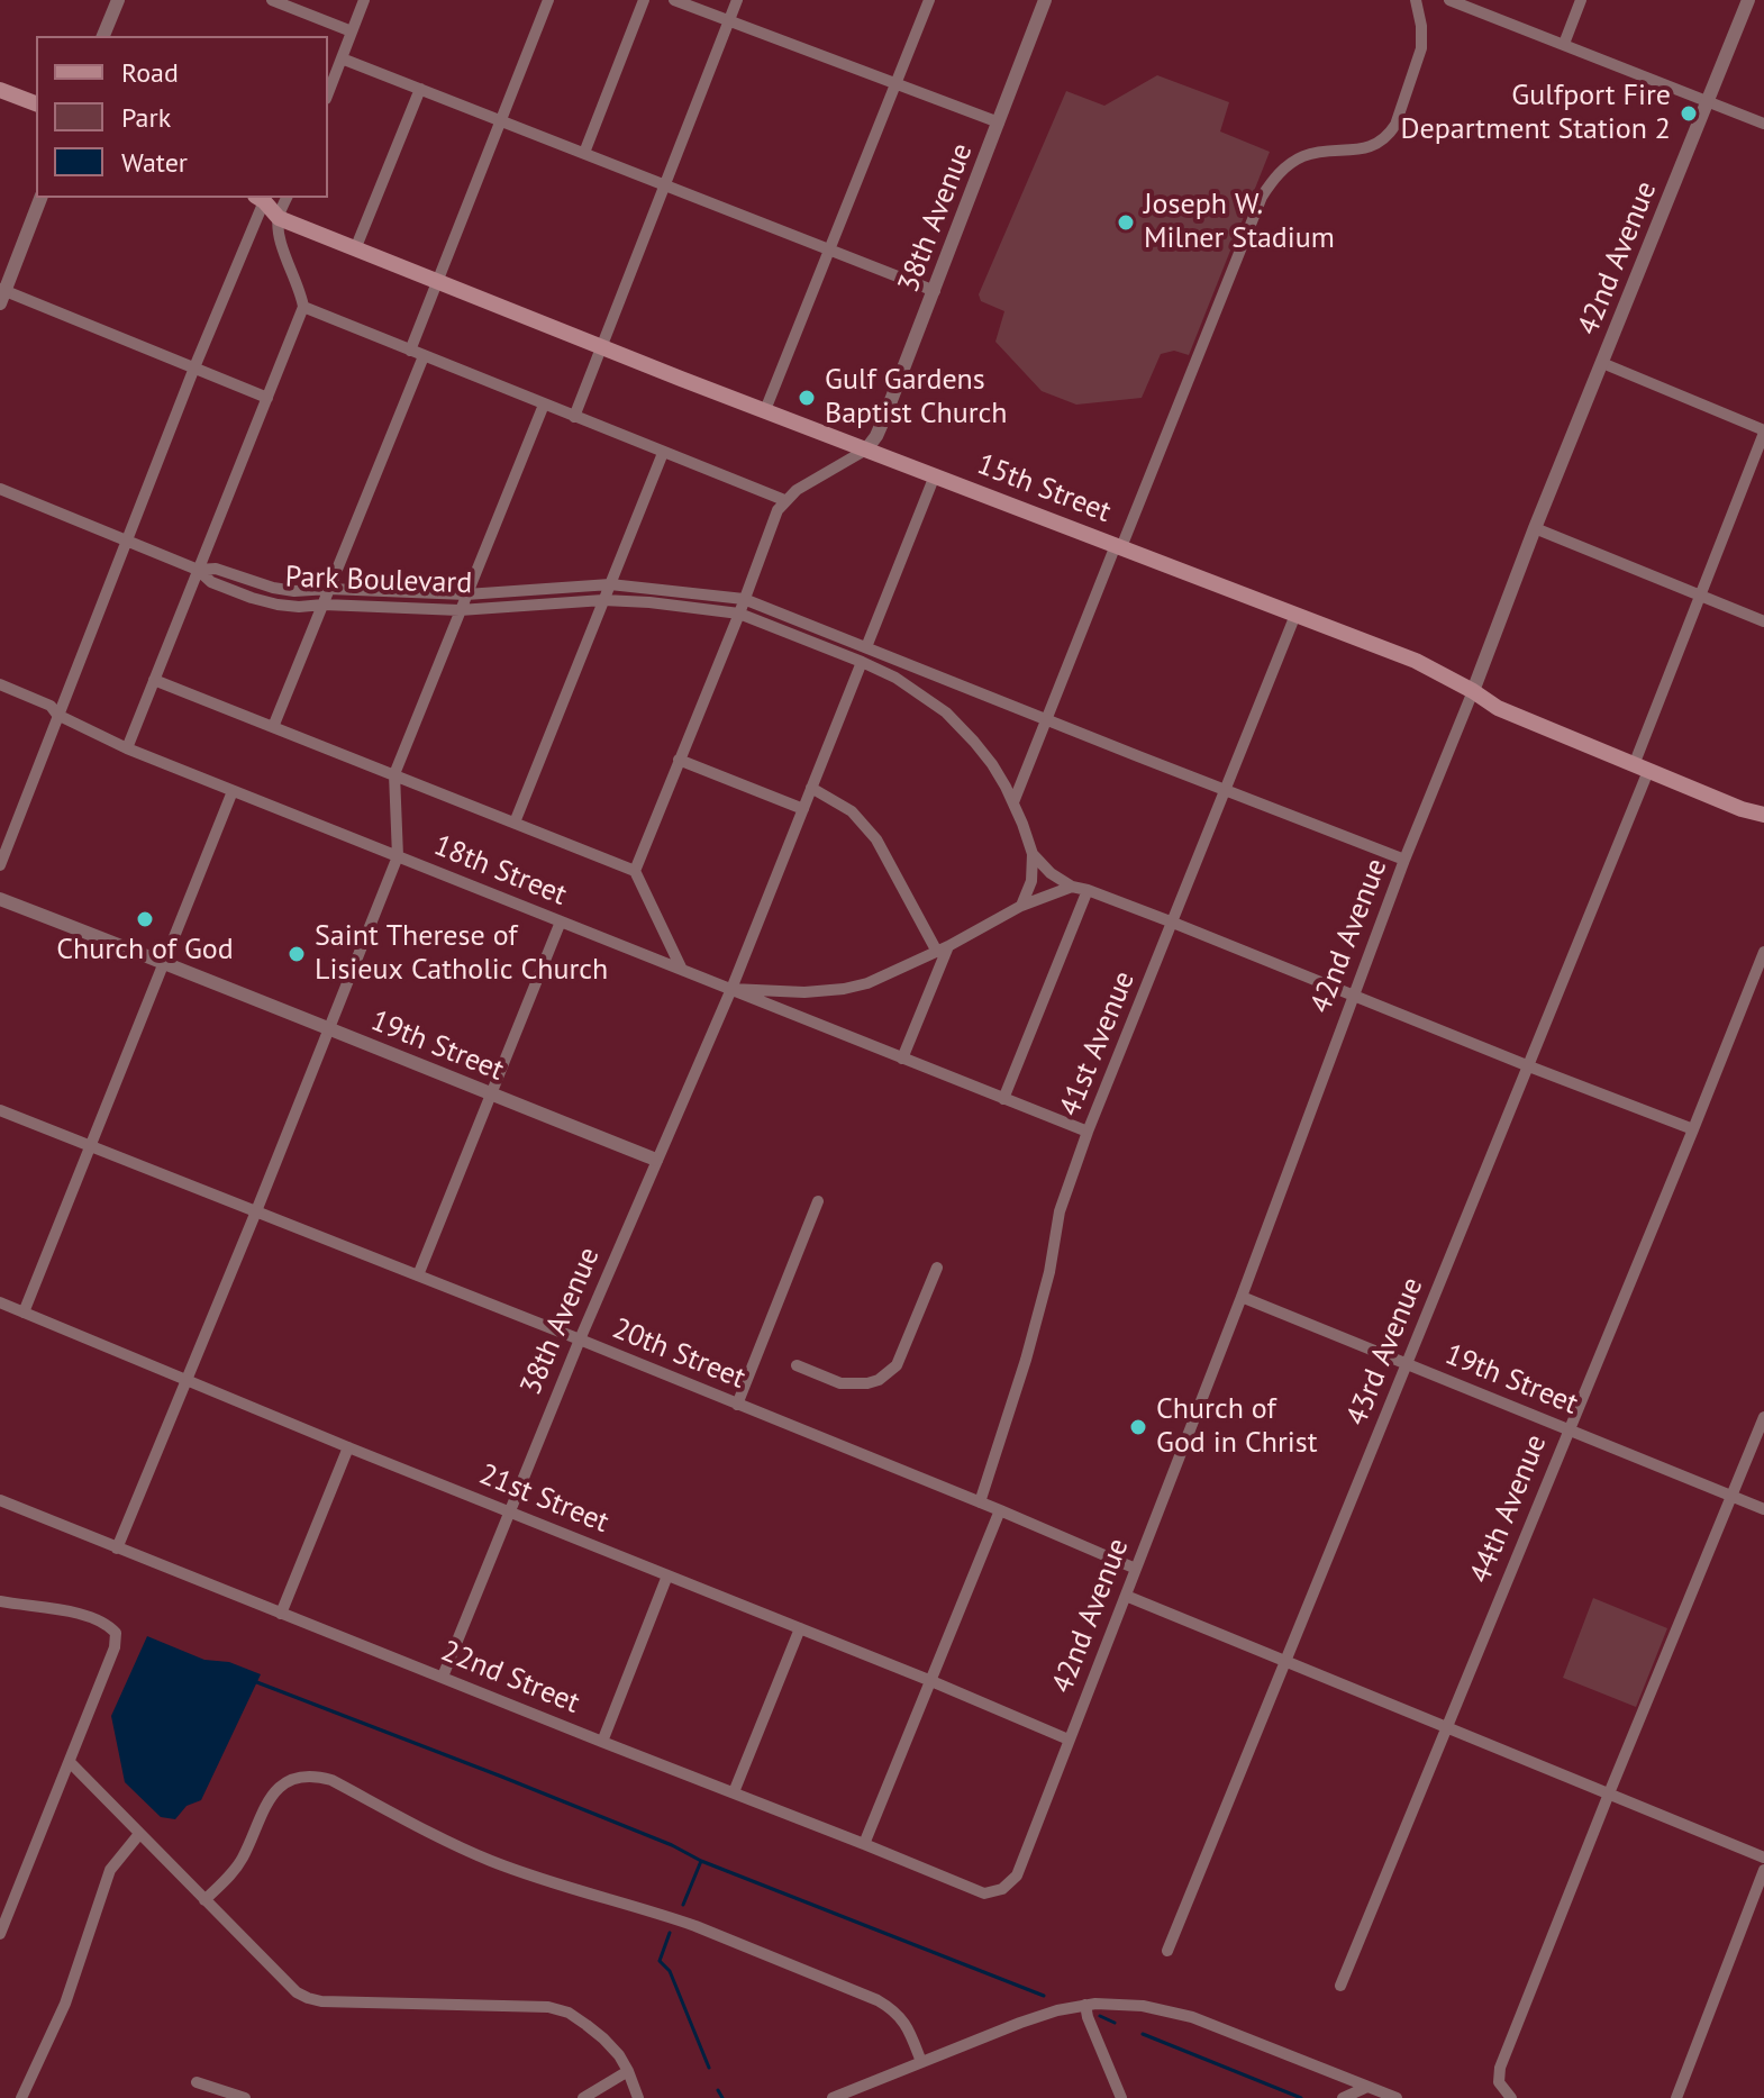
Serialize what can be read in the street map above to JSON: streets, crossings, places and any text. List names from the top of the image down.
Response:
{
  "streets": {
    "main road": ["15th Street"],
    "street": [
      "38th Avenue",
      "42nd Avenue",
      "Park Boulevard",
      "18th Street",
      "41st Avenue",
      "19th Street",
      "43rd Avenue",
      "20th Street",
      "21st Street",
      "44th Avenue",
      "22nd Street"
    ]
  },
  "crossings": [
    ["38th Avenue", "15th Street"],
    ["38th Avenue", "Park Boulevard"],
    ["38th Avenue", "18th Street"],
    ["38th Avenue", "19th Street"],
    ["38th Avenue", "20th Street"],
    ["38th Avenue", "21st Street"],
    ["38th Avenue", "22nd Street"],
    ["42nd Avenue", "15th Street"],
    ["42nd Avenue", "Park Boulevard"],
    ["42nd Avenue", "19th Street"],
    ["42nd Avenue", "20th Street"],
    ["42nd Avenue", "21st Street"],
    ["42nd Avenue", "22nd Street"],
    ["15th Street", "41st Avenue"],
    ["15th Street", "43rd Avenue"],
    ["Park Boulevard", "41st Avenue"],
    ["Park Boulevard", "43rd Avenue"],
    ["Park Boulevard", "44th Avenue"],
    ["18th Street", "41st Avenue"],
    ["41st Avenue", "20th Street"],
    ["19th Street", "43rd Avenue"],
    ["19th Street", "44th Avenue"]
  ],
  "places": [
    "Gulfport Fire Department Station 2",
    "Joseph W. Milner Stadium",
    "Gulf Gardens Baptist Church",
    "Church of God",
    "Saint Therese of Lisieux Catholic Church",
    "Church of God in Christ"
  ],
  "legend": ["Road", "Park", "Water"]
}
